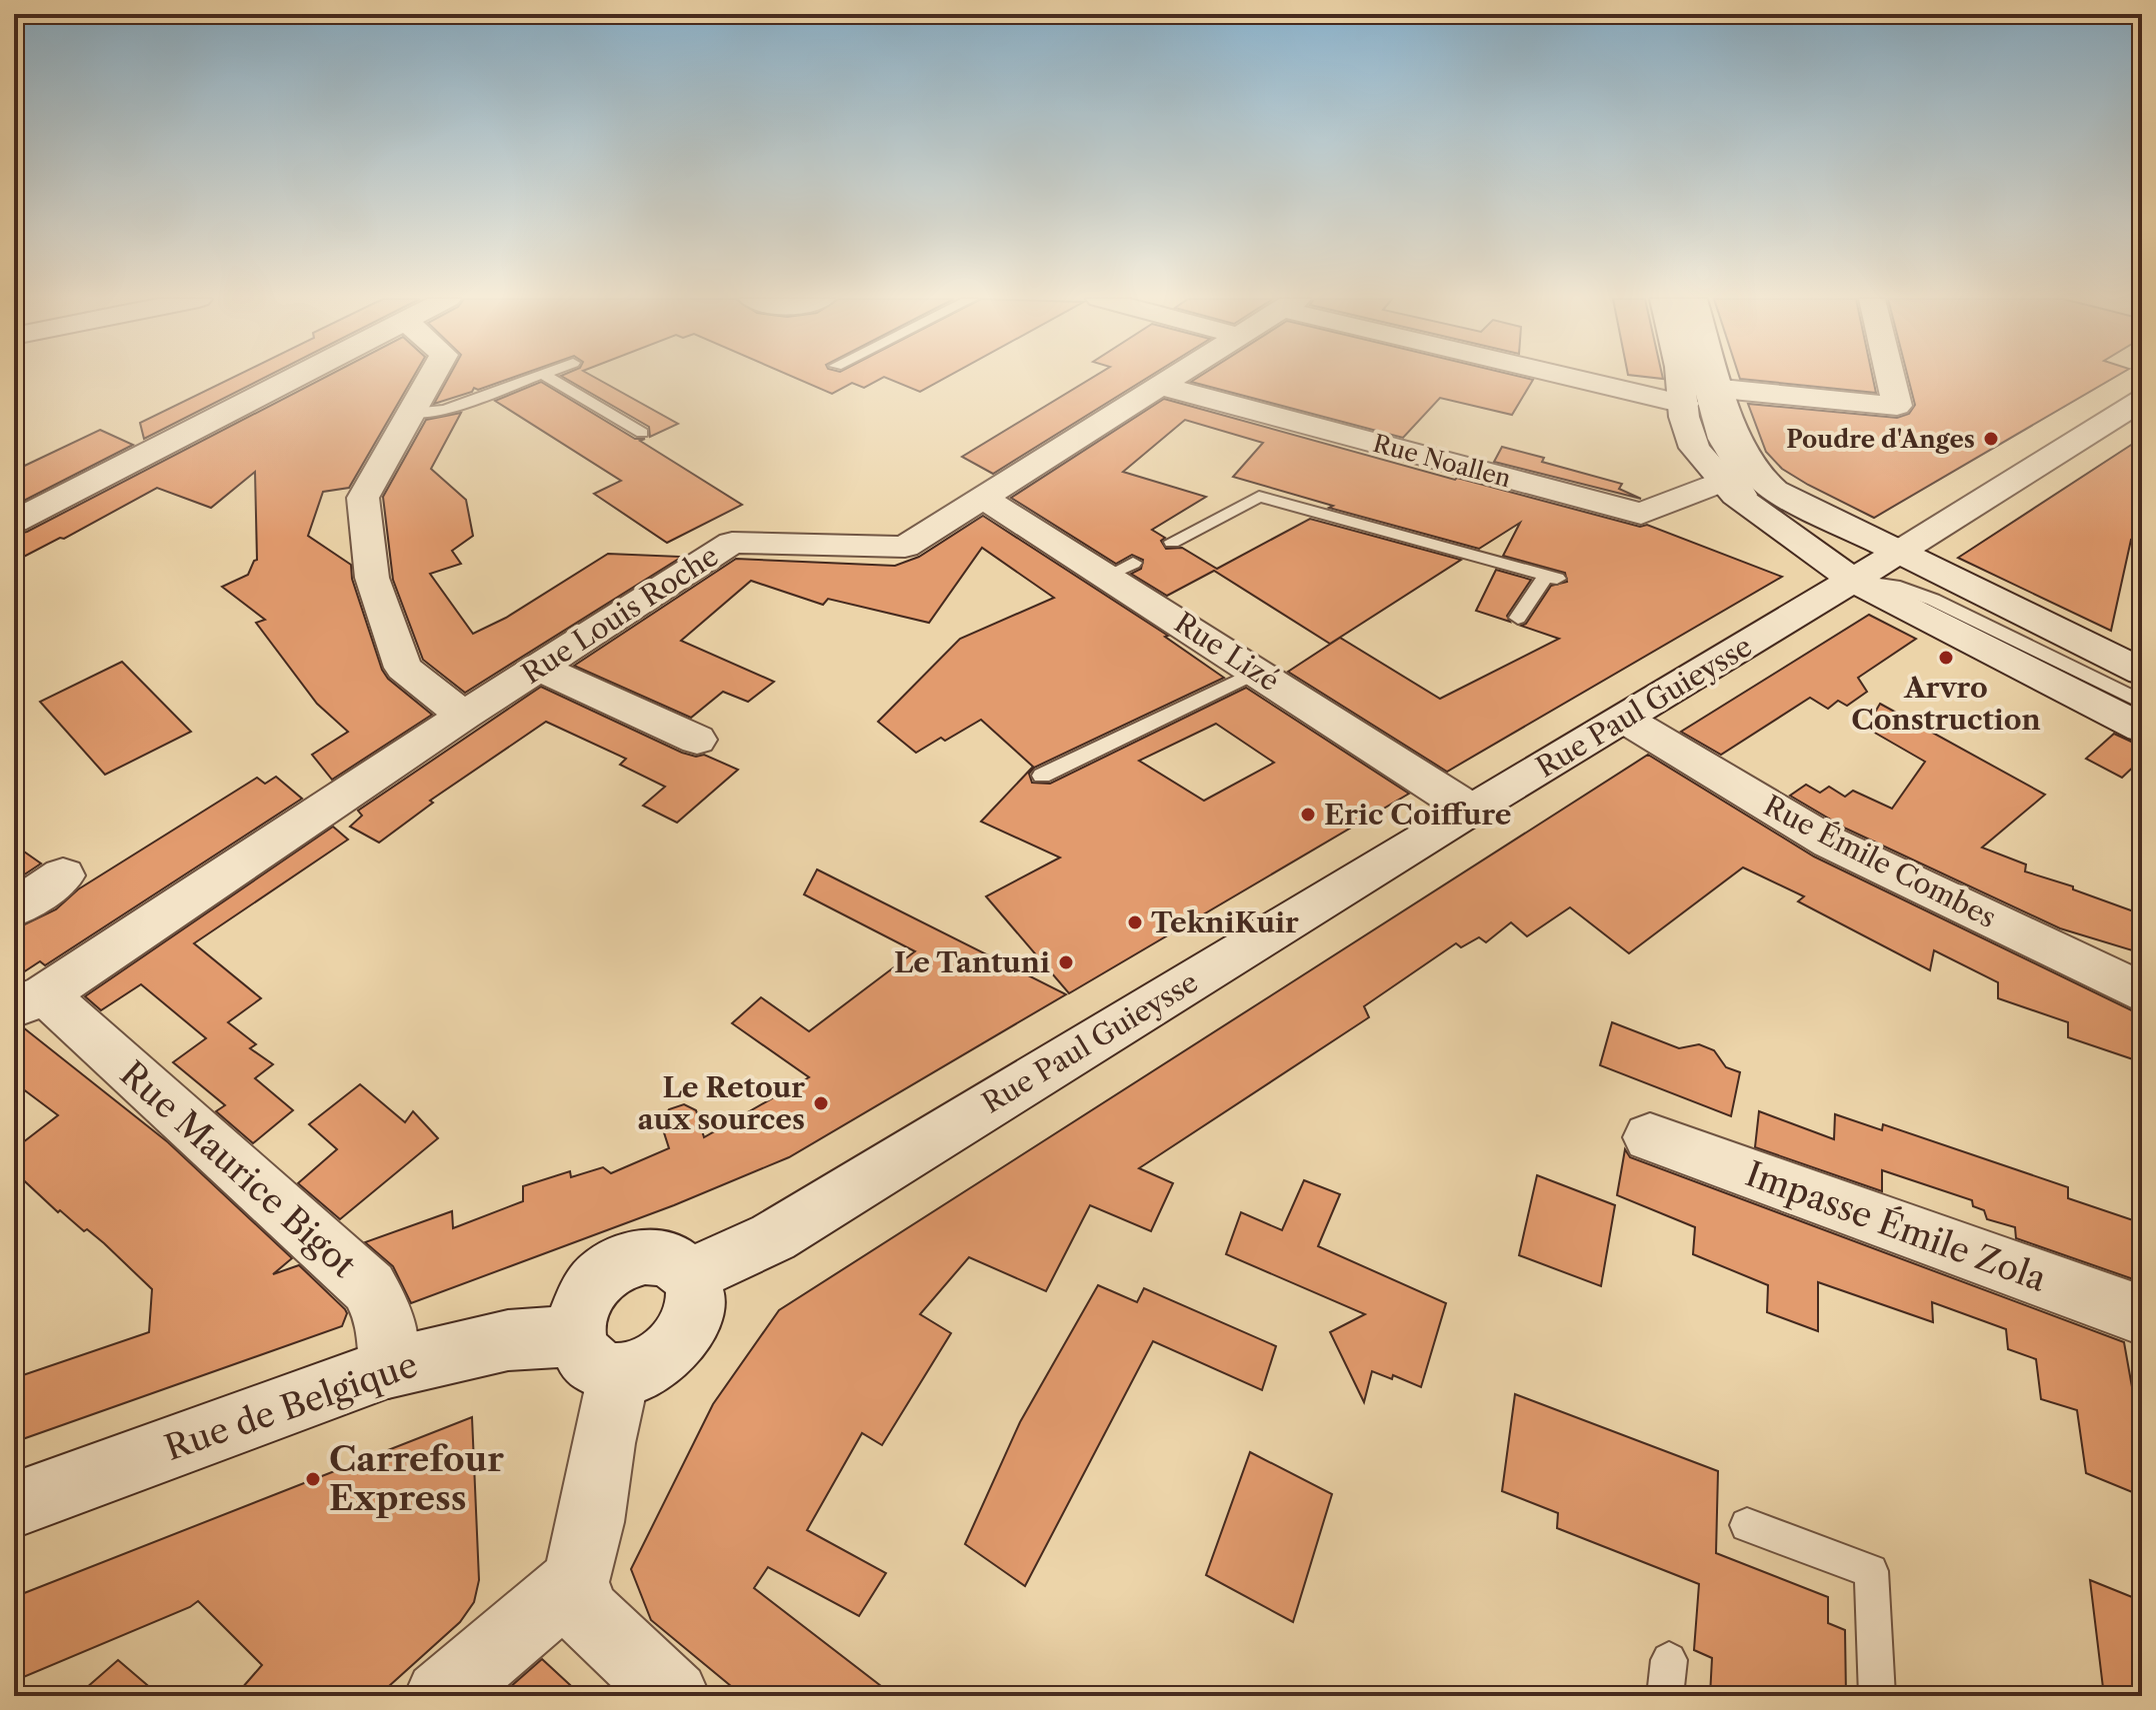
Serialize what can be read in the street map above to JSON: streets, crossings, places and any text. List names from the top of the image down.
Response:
{
  "streets": {
    "street": [
      "Rue Noallen",
      "Rue Louis Roche",
      "Rue Lizé",
      "Rue Paul Guieysse",
      "Rue Émile Combes",
      "Rue Maurice Bigot",
      "Impasse Émile Zola",
      "Rue de Belgique"
    ]
  },
  "crossings": [
    ["Rue Noallen", "Rue Louis Roche"],
    ["Rue Louis Roche", "Rue Lizé"],
    ["Rue Louis Roche", "Rue Maurice Bigot"],
    ["Rue Lizé", "Rue Paul Guieysse"],
    ["Rue Paul Guieysse", "Rue Émile Combes"],
    ["Rue Paul Guieysse", "Rue de Belgique"],
    ["Rue Maurice Bigot", "Rue de Belgique"]
  ],
  "places": [
    "Poudre d'Anges",
    "Arvro Construction",
    "Eric Coiffure",
    "TekniKuir",
    "Le Tantuni",
    "Le Retour aux sources",
    "Carrefour Express"
  ]
}
